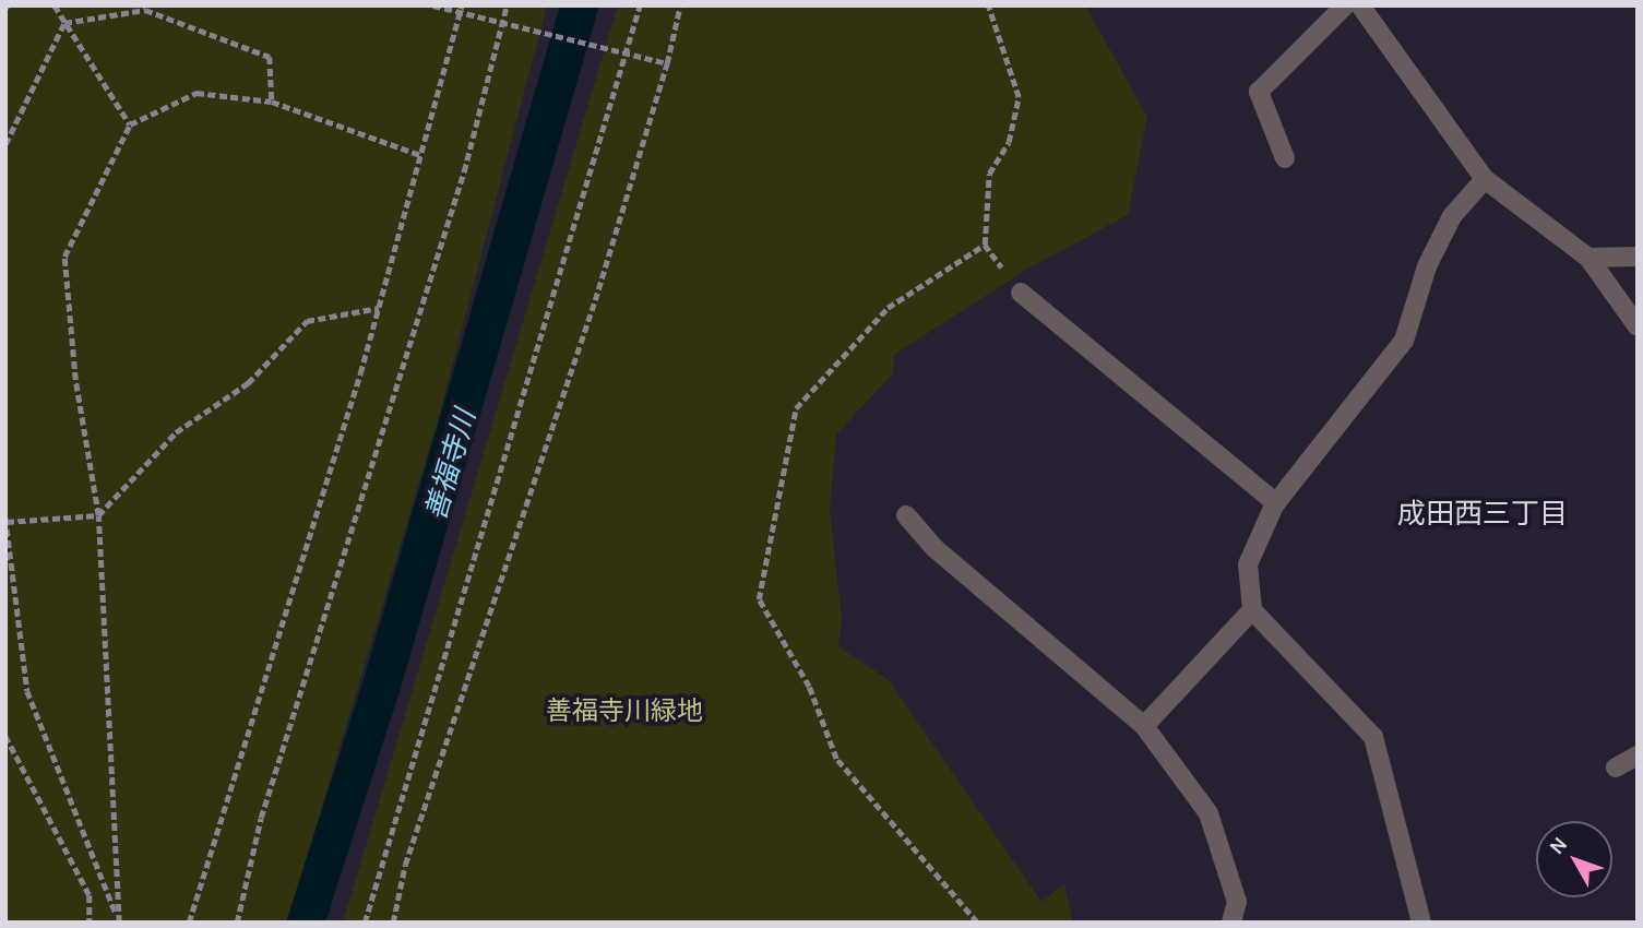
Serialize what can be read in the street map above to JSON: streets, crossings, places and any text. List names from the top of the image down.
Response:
{
  "districts": ["成田西三丁目"],
  "water": ["善福寺川"],
  "parks": ["善福寺川緑地"],
  "north": "top left"
}
